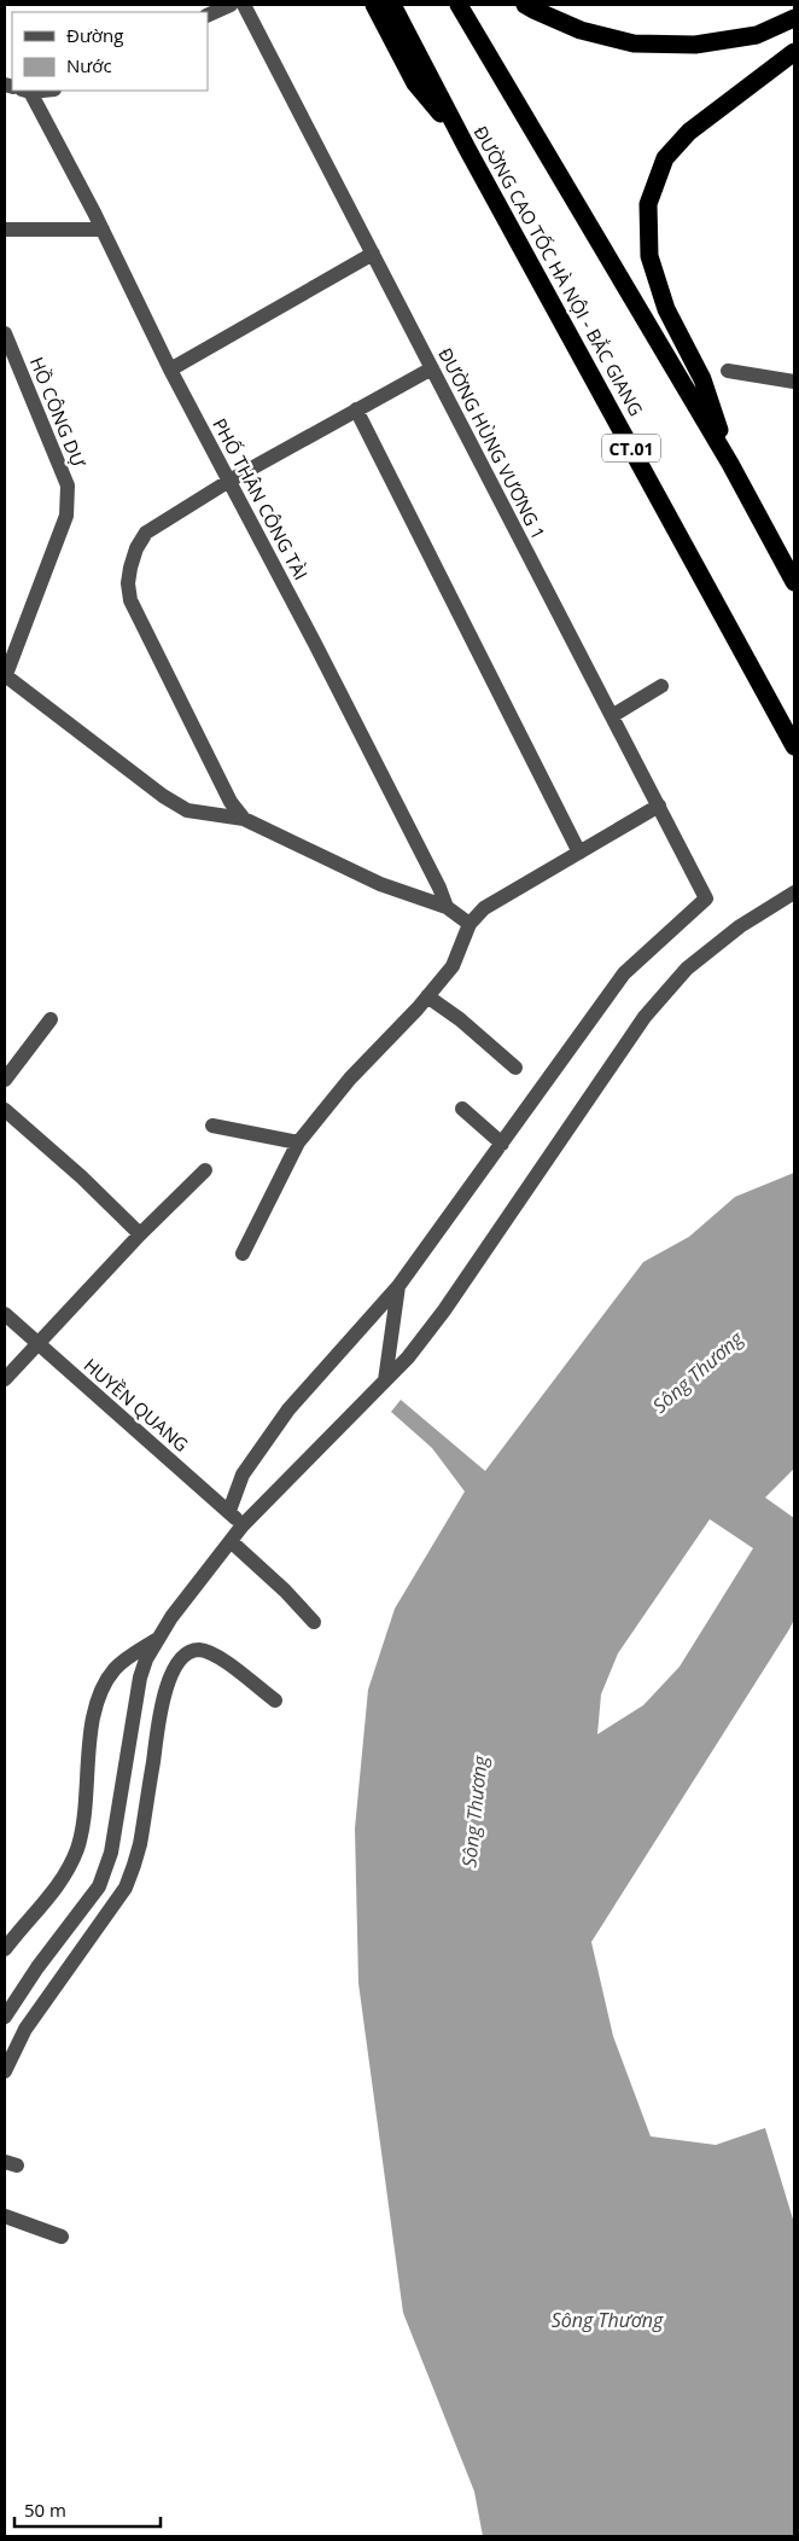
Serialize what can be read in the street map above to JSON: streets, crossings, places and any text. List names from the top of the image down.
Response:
{
  "streets": {
    "highway": ["ĐƯỜNG CAO TỐC HÀ NỘI - BẮC GIANG", "CT.01"],
    "street": [
      "HỒ CÔNG DỰ",
      "ĐƯỜNG HÙNG VƯƠNG 1",
      "PHỐ THÂN CÔNG TÀI",
      "HUYỀN QUANG"
    ]
  },
  "water": ["Sông Thương"],
  "legend": ["Đường", "Nước"],
  "scale_bar": "50 m"
}
